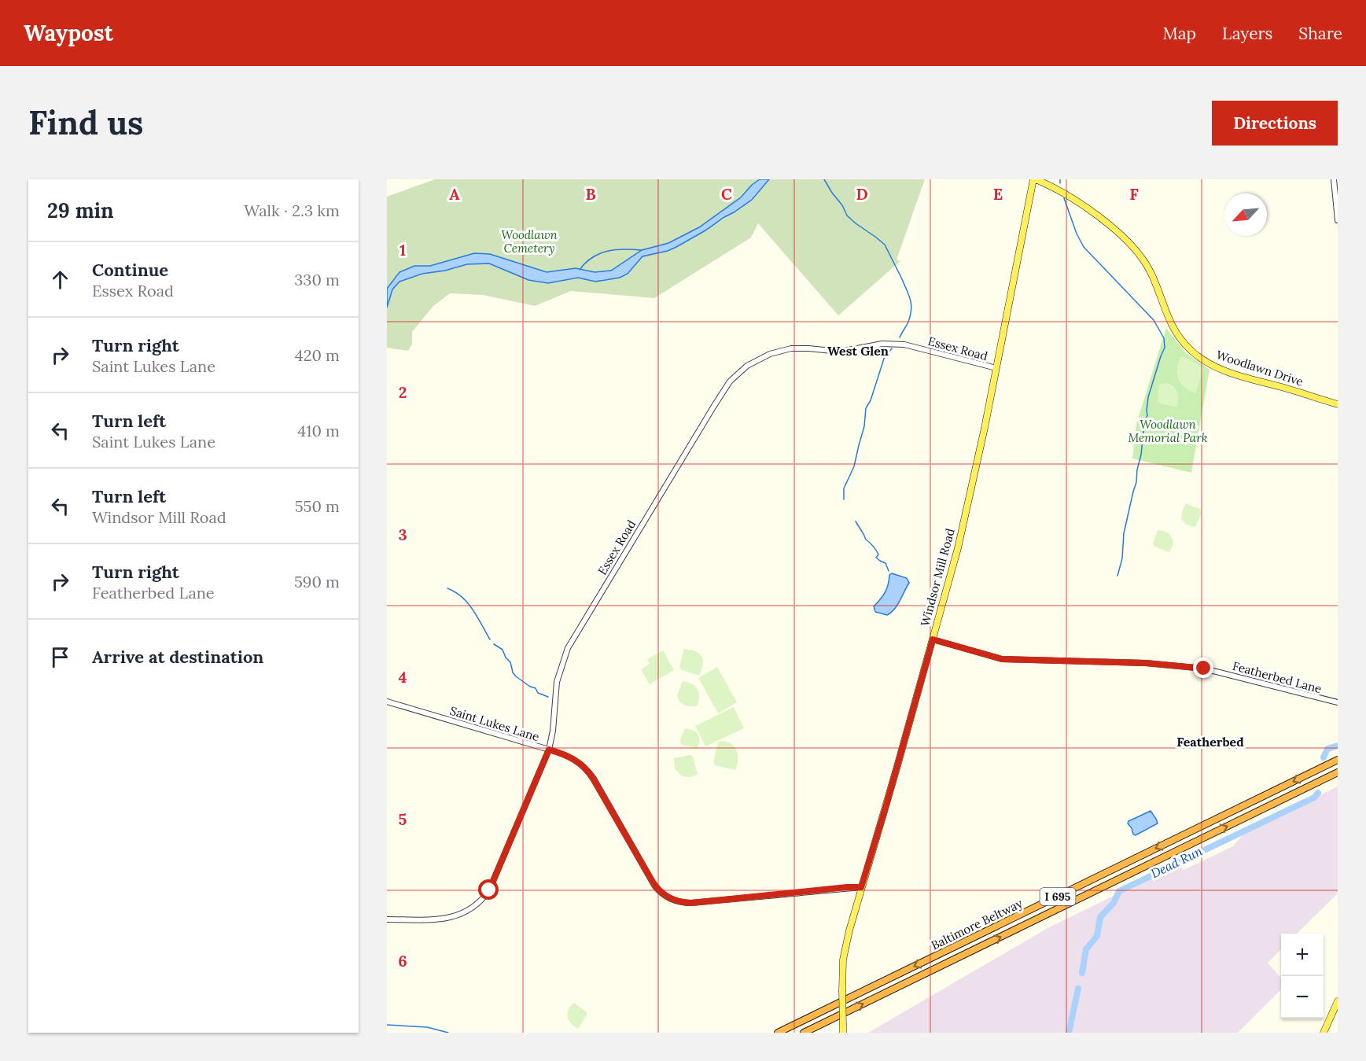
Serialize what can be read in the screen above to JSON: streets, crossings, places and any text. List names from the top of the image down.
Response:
{
  "streets": {
    "highway": ["I 695", "Baltimore Beltway"],
    "main road": ["Woodlawn Drive", "Windsor Mill Road"],
    "street": ["Essex Road", "Featherbed Lane", "Saint Lukes Lane"]
  },
  "crossings": [
    ["Essex Road", "Windsor Mill Road"],
    ["Essex Road", "Saint Lukes Lane"],
    ["Woodlawn Drive", "Windsor Mill Road"],
    ["Windsor Mill Road", "Featherbed Lane"],
    ["Windsor Mill Road", "Saint Lukes Lane"]
  ],
  "districts": ["West Glen", "Featherbed"],
  "water": ["Dead Run"],
  "parks": ["Woodlawn Cemetery", "Woodlawn Memorial Park"],
  "north": "bottom left",
  "page": {
    "header": "Waypost",
    "nav": ["Map", "Layers", "Share"],
    "buttons": "Directions",
    "title": "Find us",
    "heading": ["29 min", "Walk · 2.3 km"],
    "list": [
      ["Continue", "Essex Road", "330 m"],
      ["Turn right", "Saint Lukes Lane", "420 m"],
      ["Turn left", "Saint Lukes Lane", "410 m"],
      ["Turn left", "Windsor Mill Road", "550 m"],
      ["Turn right", "Featherbed Lane", "590 m"],
      "Arrive at destination"
    ],
    "map_buttons": ["+", "−"]
  },
  "grid": {
    "columns": [
      "A",
      "B",
      "C",
      "D",
      "E",
      "F"
    ],
    "rows": [
      "1",
      "2",
      "3",
      "4",
      "5",
      "6"
    ]
  }
}
